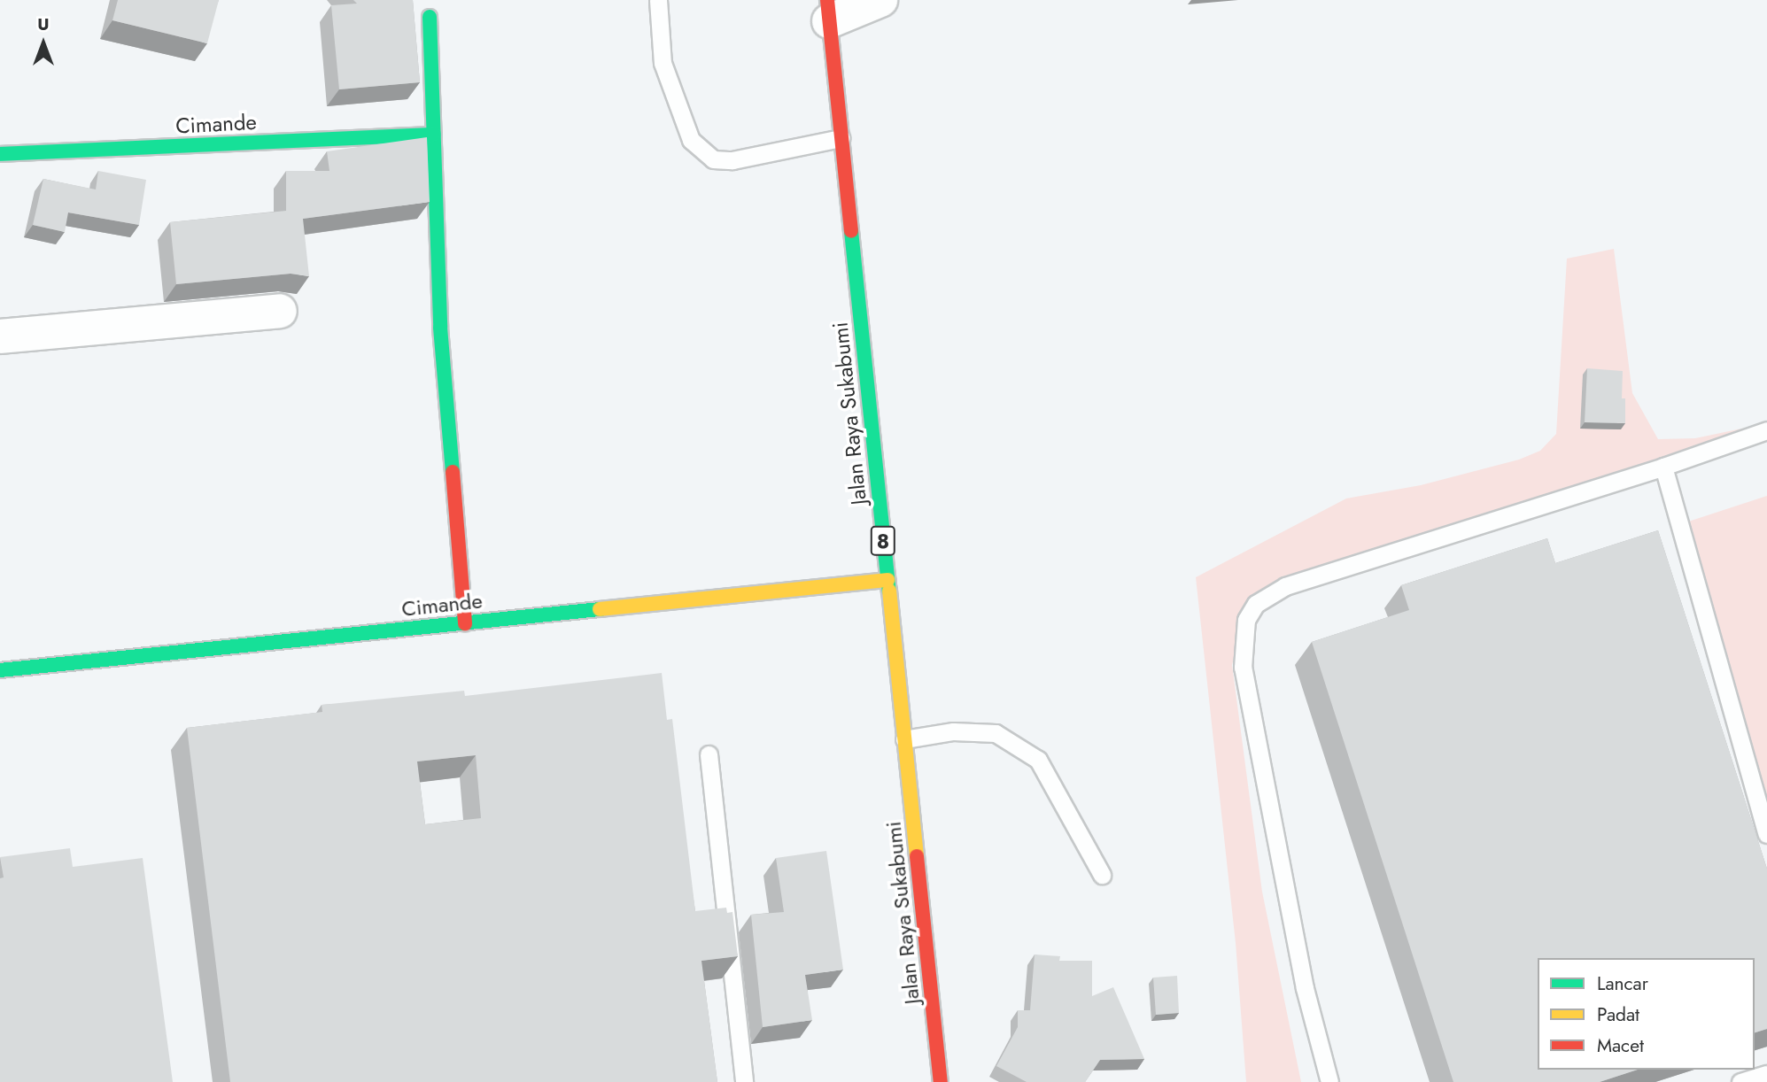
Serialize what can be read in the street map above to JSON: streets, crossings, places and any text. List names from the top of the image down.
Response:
{
  "streets": {
    "main road": ["Cimande", "Jalan Raya Sukabumi", "8"]
  },
  "crossings": [
    ["Cimande", "Jalan Raya Sukabumi"]
  ],
  "legend": ["Lancar", "Padat", "Macet"],
  "north": "top"
}
